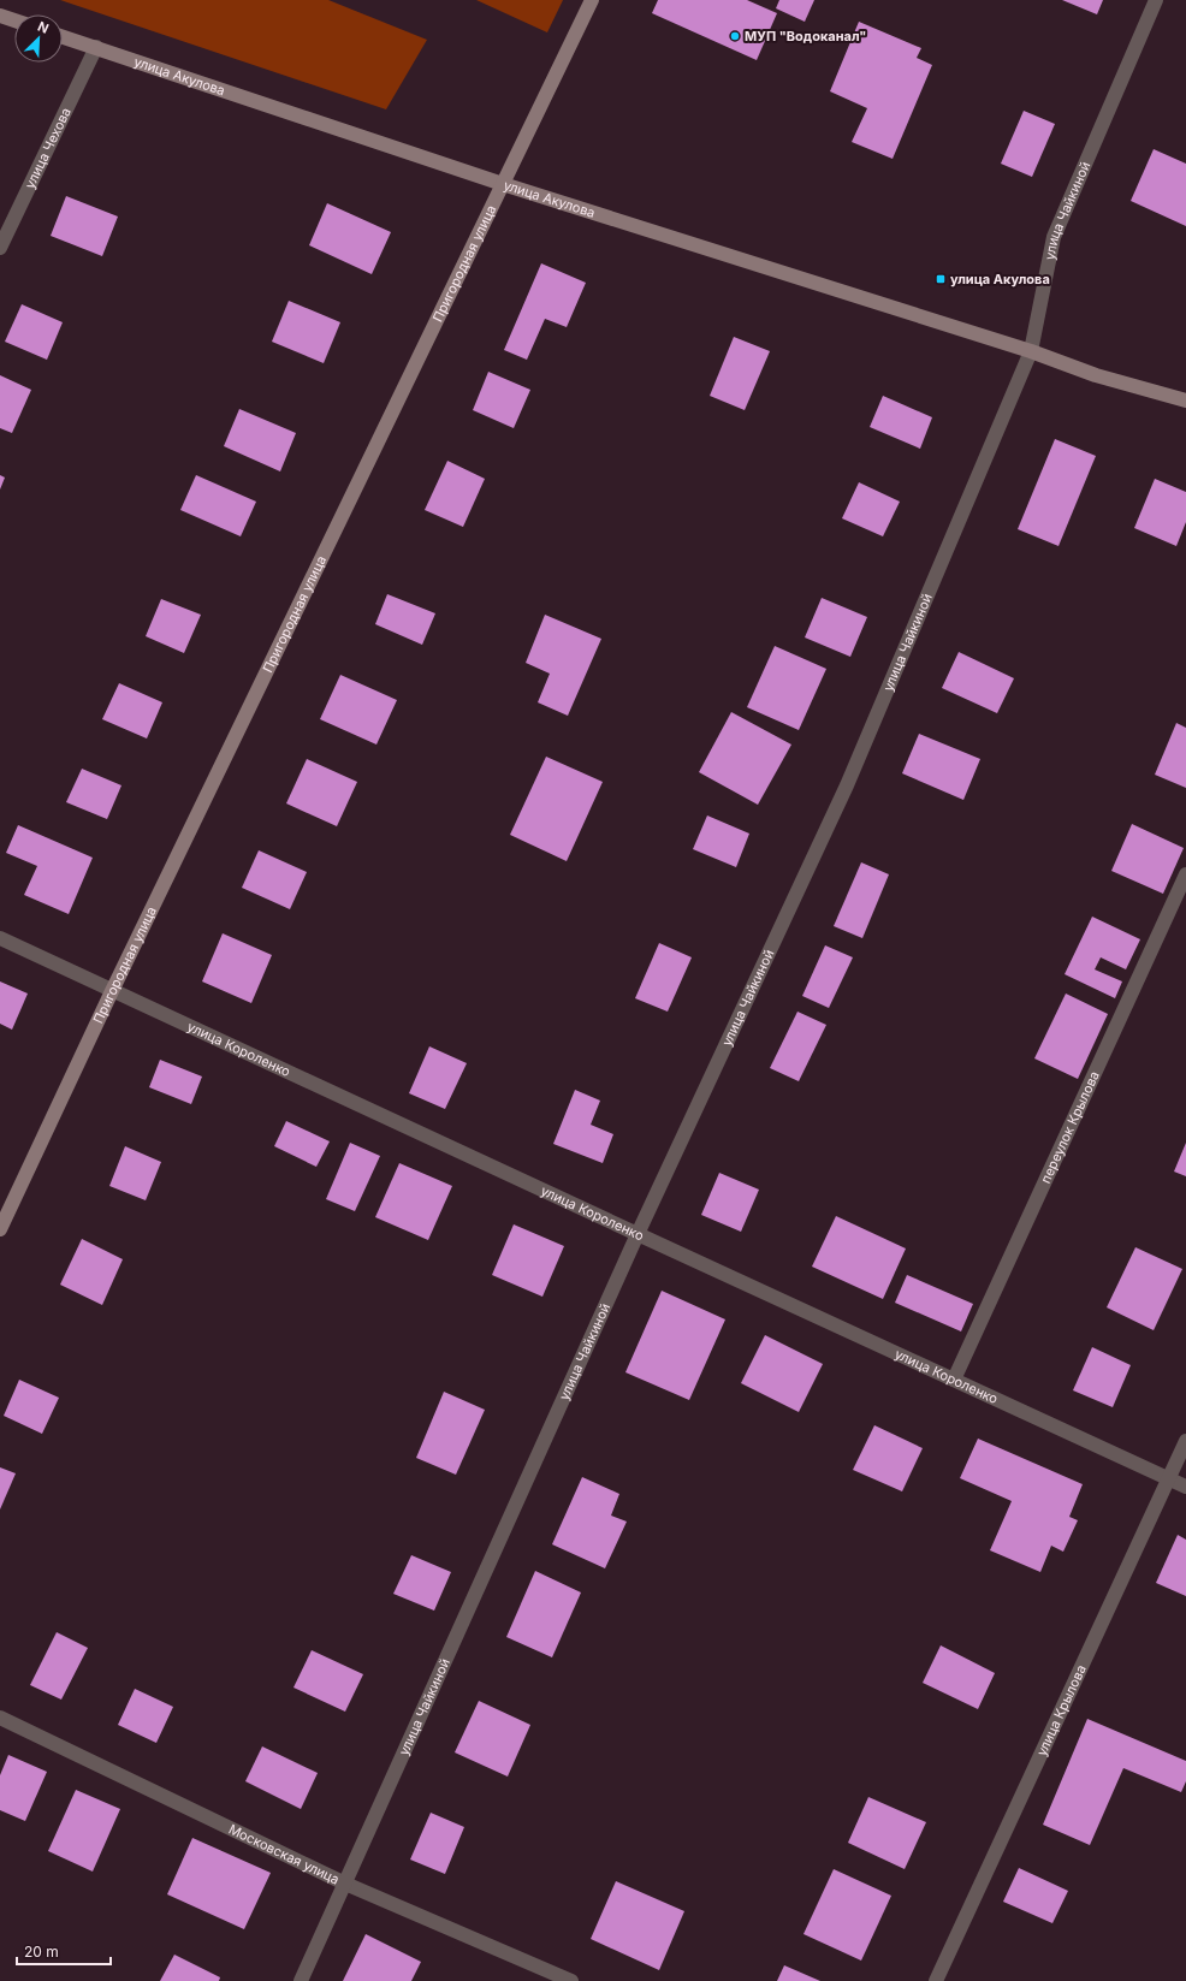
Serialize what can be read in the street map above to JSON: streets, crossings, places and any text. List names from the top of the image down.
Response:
{
  "streets": {
    "main road": ["улица Акулова", "Пригородная улица"],
    "street": [
      "улица Чехова",
      "улица Чайкиной",
      "улица Короленко",
      "переулок Крылова",
      "улица Крылова",
      "Московская улица"
    ]
  },
  "crossings": [
    ["улица Акулова", "улица Чехова"],
    ["улица Акулова", "улица Чайкиной"],
    ["улица Акулова", "Пригородная улица"],
    ["улица Чайкиной", "улица Короленко"],
    ["улица Чайкиной", "Московская улица"],
    ["Пригородная улица", "улица Короленко"],
    ["улица Короленко", "переулок Крылова"],
    ["улица Короленко", "улица Крылова"]
  ],
  "places": {
    "other": ["МУП \"Водоканал\""],
    "transit": ["улица Акулова"]
  },
  "scale_bar": "20 m",
  "north": "top right"
}
